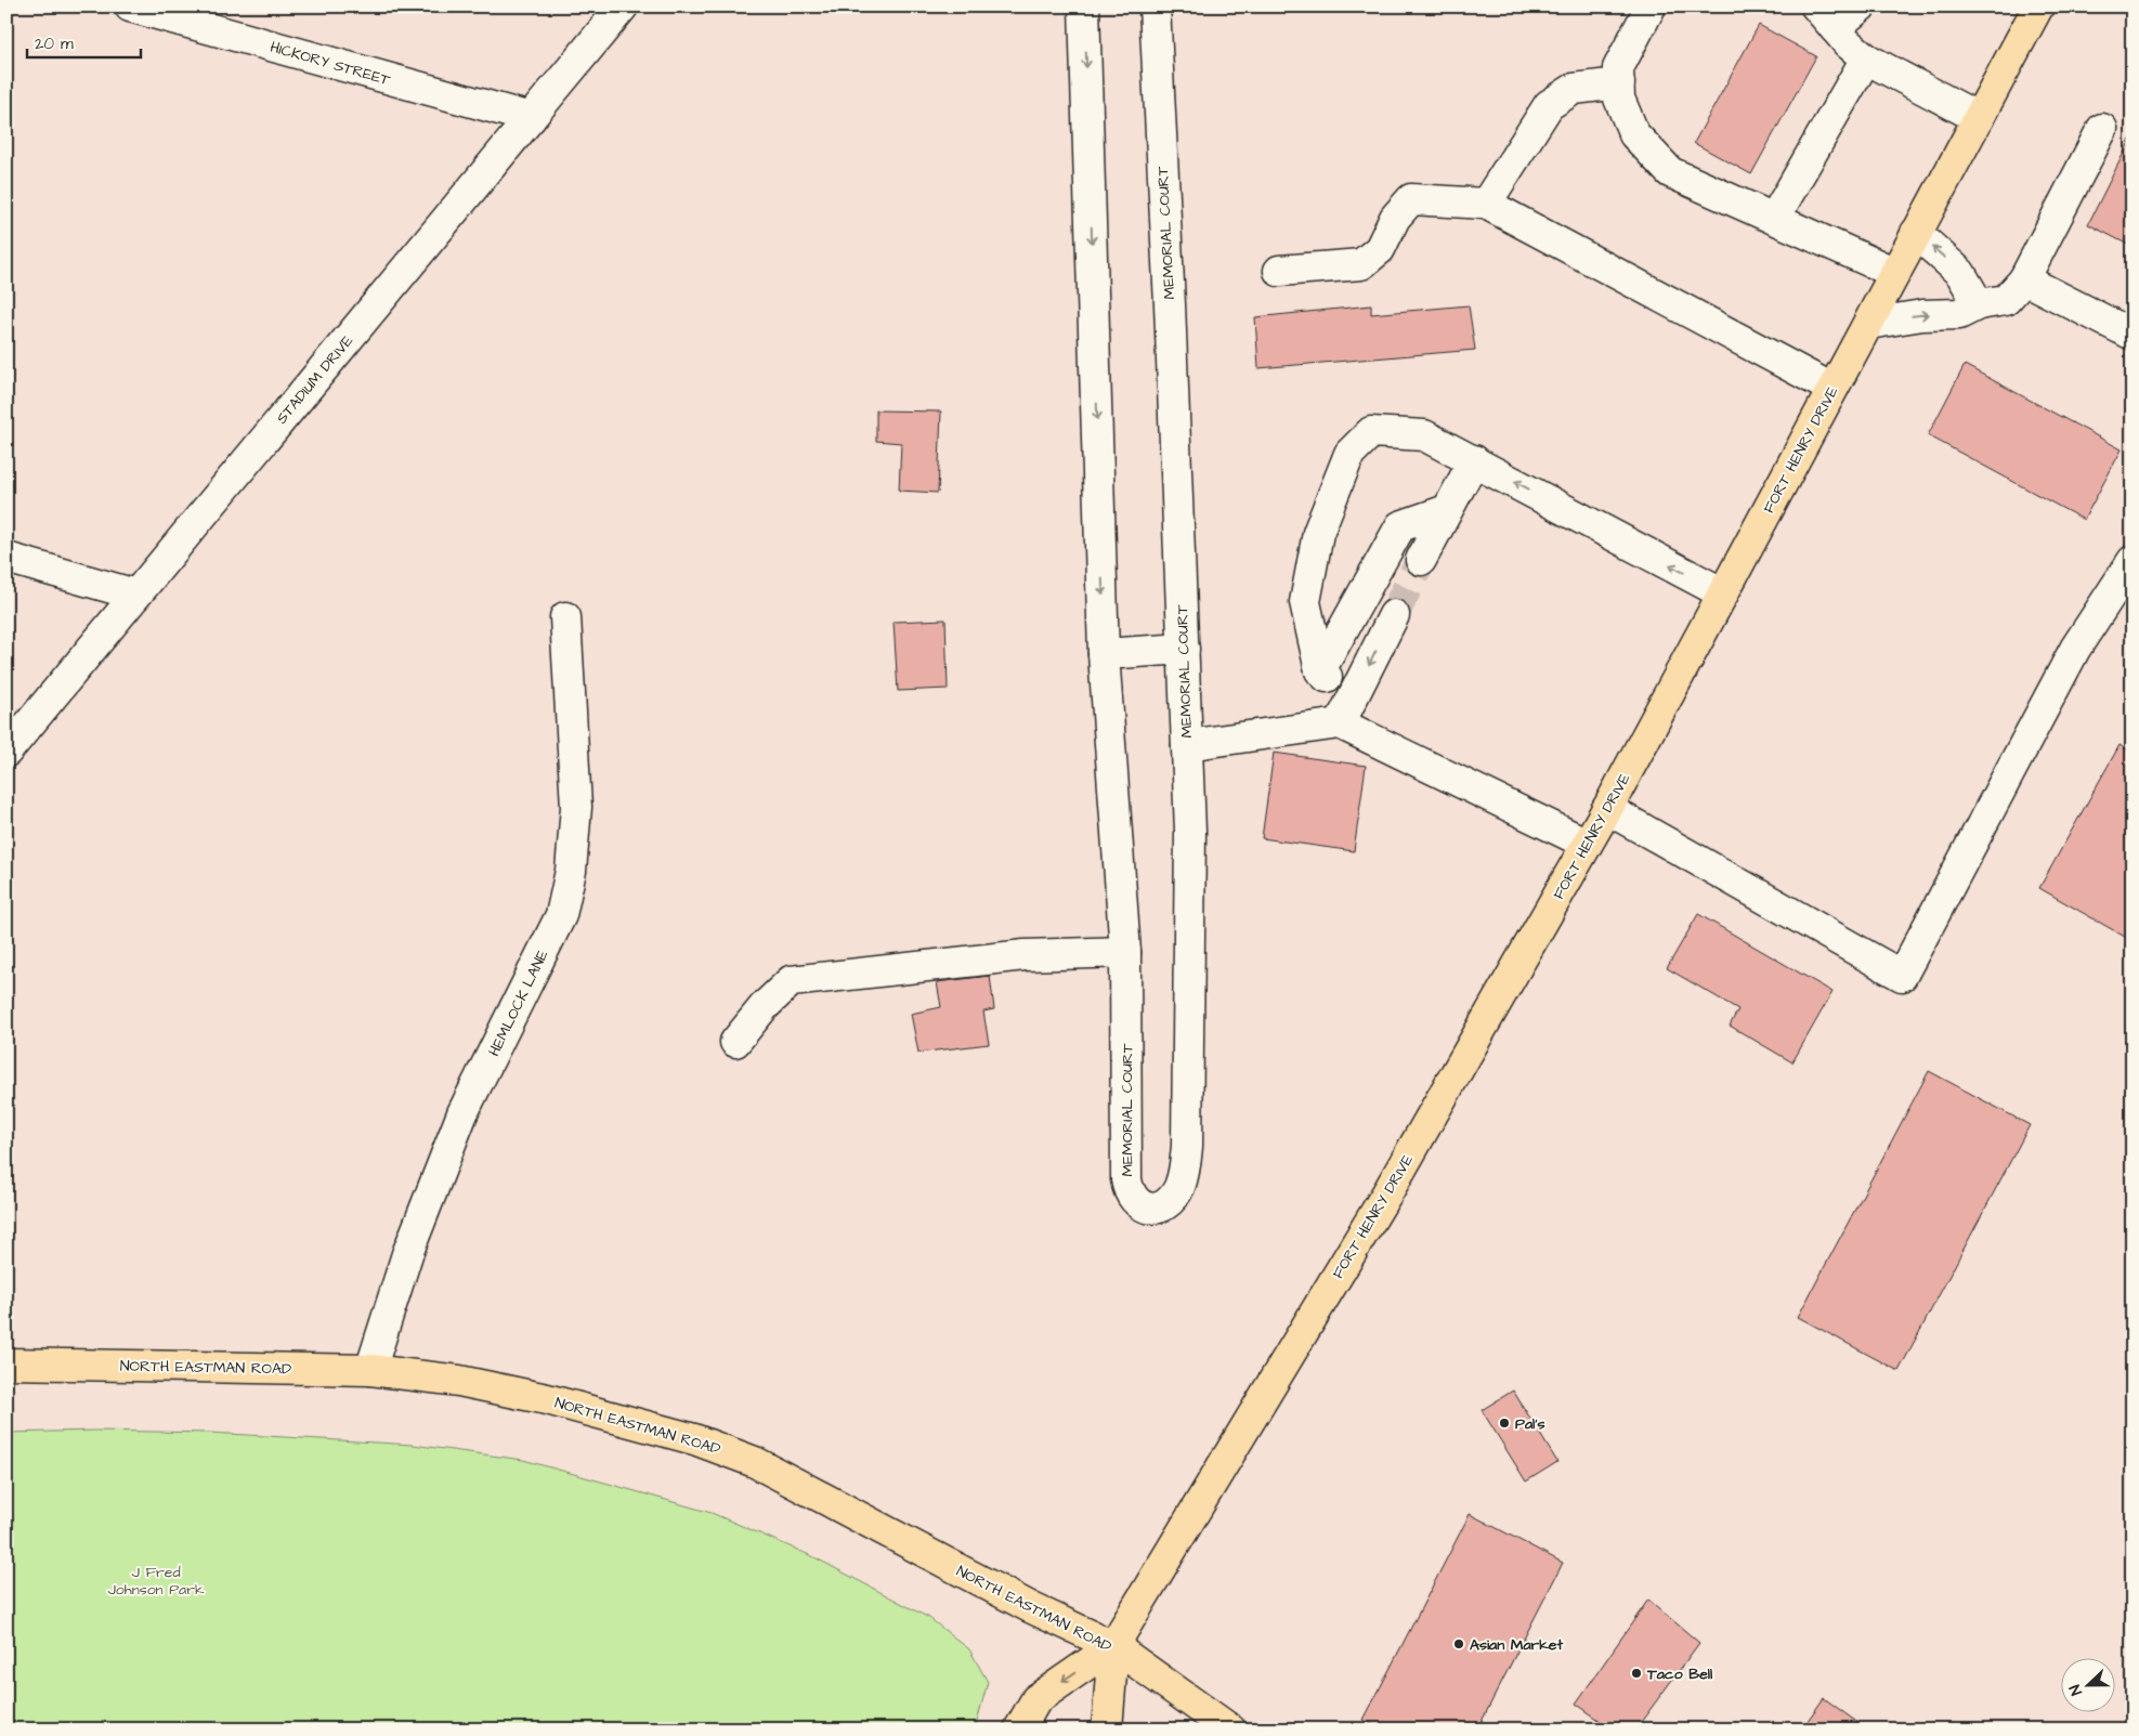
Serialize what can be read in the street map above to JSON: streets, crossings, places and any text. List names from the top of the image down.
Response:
{
  "streets": {
    "main road": ["FORT HENRY DRIVE", "NORTH EASTMAN ROAD"],
    "street": [
      "HICKORY STREET",
      "MEMORIAL COURT",
      "STADIUM DRIVE",
      "HEMLOCK LANE"
    ]
  },
  "crossings": [
    ["HICKORY STREET", "STADIUM DRIVE"],
    ["FORT HENRY DRIVE", "NORTH EASTMAN ROAD"],
    ["HEMLOCK LANE", "NORTH EASTMAN ROAD"]
  ],
  "parks": ["J Fred Johnson Park"],
  "places": ["Pal's", "Asian Market", "Taco Bell"],
  "scale_bar": "20 m",
  "north": "left"
}
